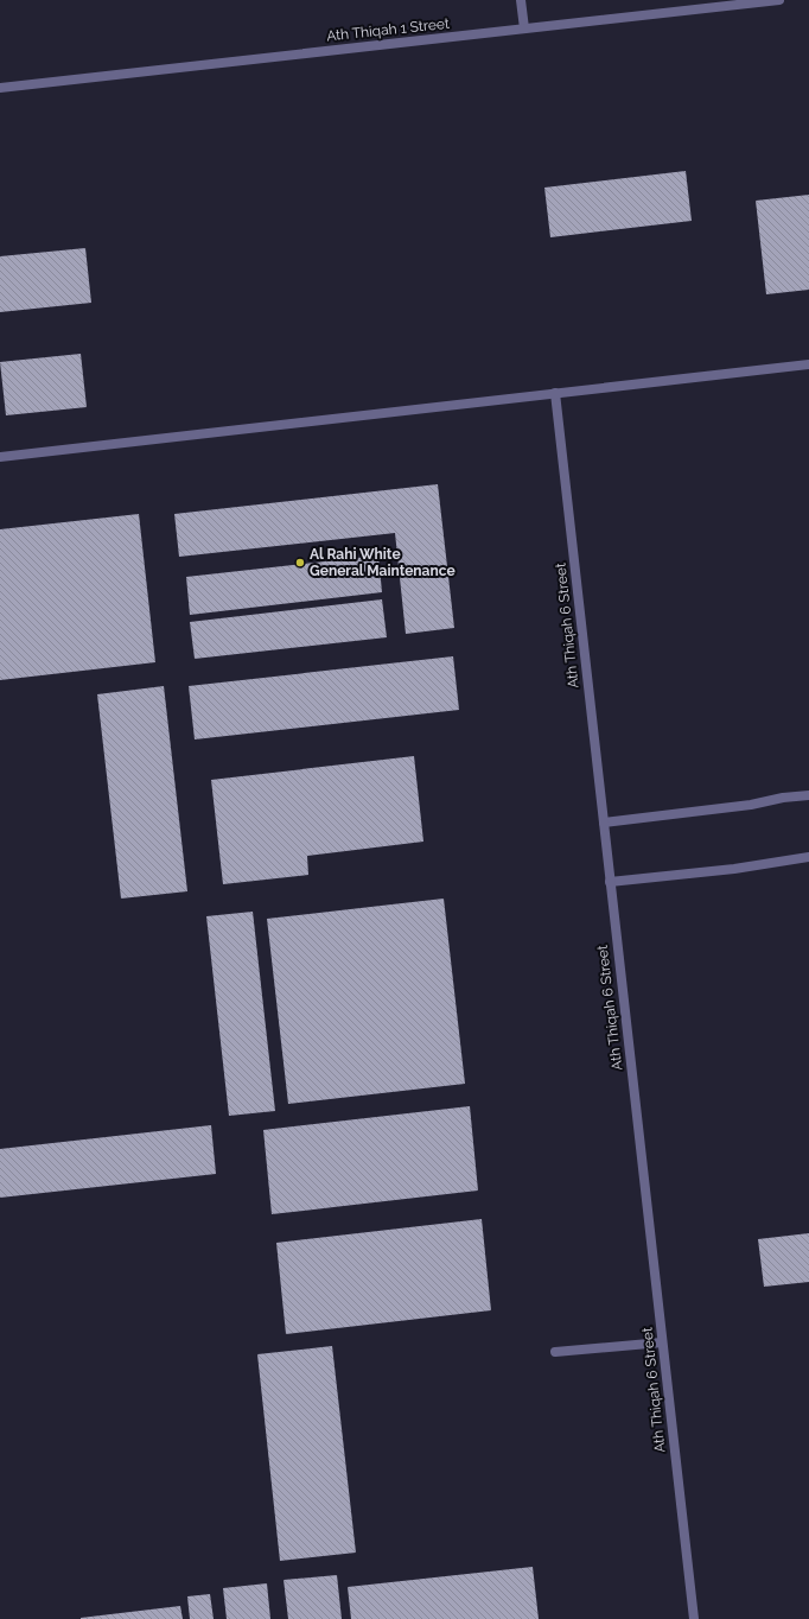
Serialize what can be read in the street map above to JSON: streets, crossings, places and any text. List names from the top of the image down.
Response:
{
  "streets": {
    "street": ["Ath Thiqah 1 Street", "Ath Thiqah 6 Street"]
  },
  "places": ["Al Rahi White General Maintenance"]
}
